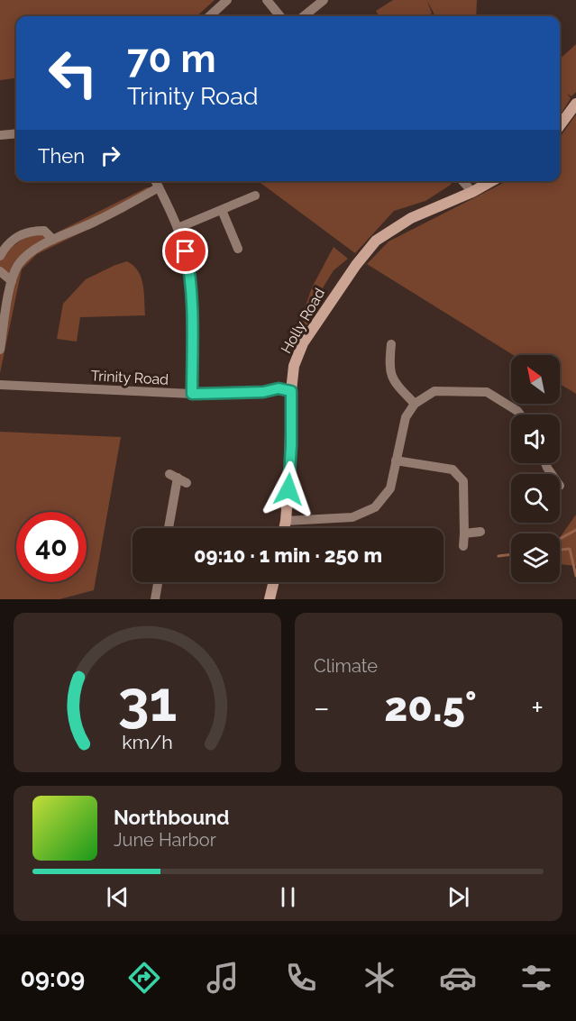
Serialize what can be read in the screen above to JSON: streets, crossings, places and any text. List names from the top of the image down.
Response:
{
  "streets": {
    "street": ["Holly Road", "Trinity Road"]
  },
  "crossings": [
    ["Holly Road", "Trinity Road"]
  ],
  "north": "top left",
  "page": {
    "turn": ["70 m", "Trinity Road"],
    "then": "Then",
    "limit": "40",
    "trip": "09:10 · 1 min · 250 m",
    "tile": "Climate",
    "heat": ["−", "20.5°", "+"],
    "song": ["Northbound", "June Harbor"],
    "tabs": "09:09",
    "gauge": ["31", "km/h"]
  }
}
